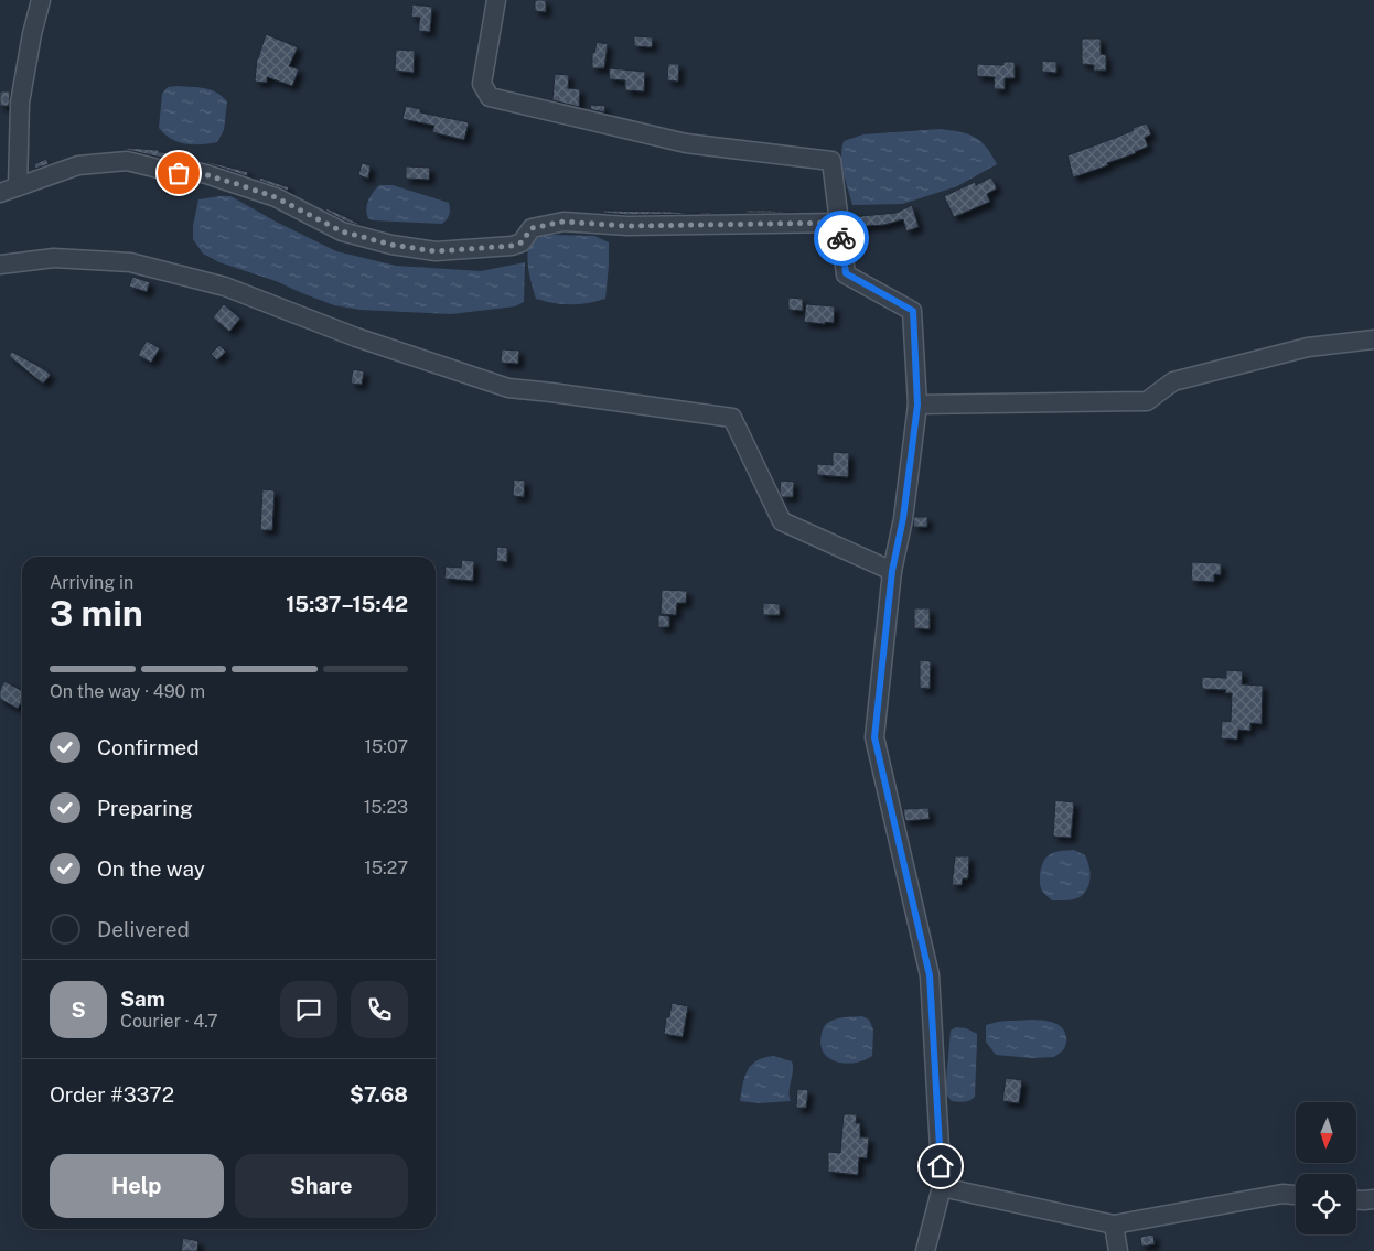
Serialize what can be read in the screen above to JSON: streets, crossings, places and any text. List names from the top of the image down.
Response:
{
  "north": "bottom",
  "page": {
    "heading": ["3 min", "Arriving in", "15:37–15:42"],
    "panel": [
      "Sam",
      "Courier · 4.7",
      "Order #3372",
      "$7.68"
    ],
    "bar": "On the way · 490 m",
    "list": [
      ["Confirmed", "15:07"],
      ["Preparing", "15:23"],
      ["On the way", "15:27"],
      "Delivered"
    ],
    "round": "S",
    "buttons": ["Help", "Share"]
  }
}
